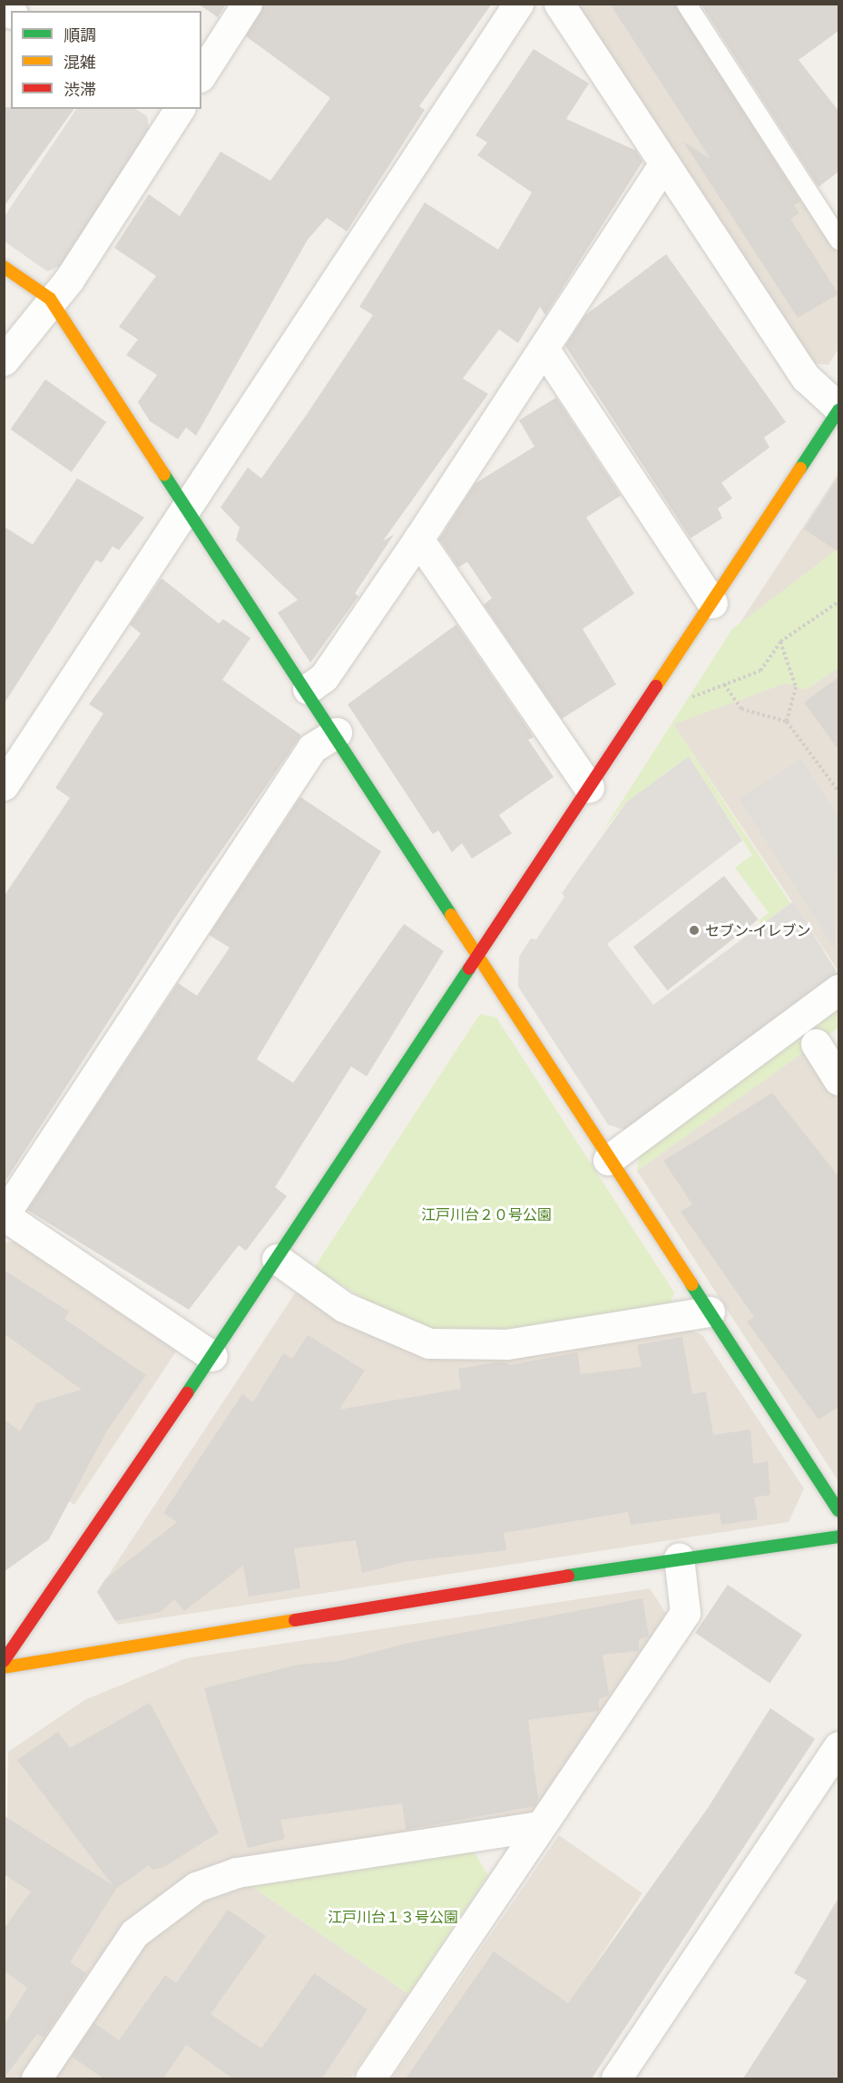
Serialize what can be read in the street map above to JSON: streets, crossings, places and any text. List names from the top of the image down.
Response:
{
  "parks": ["江戸川台２０号公園", "江戸川台１３号公園"],
  "places": ["セブン-イレブン"],
  "legend": ["順調", "混雑", "渋滞"]
}
